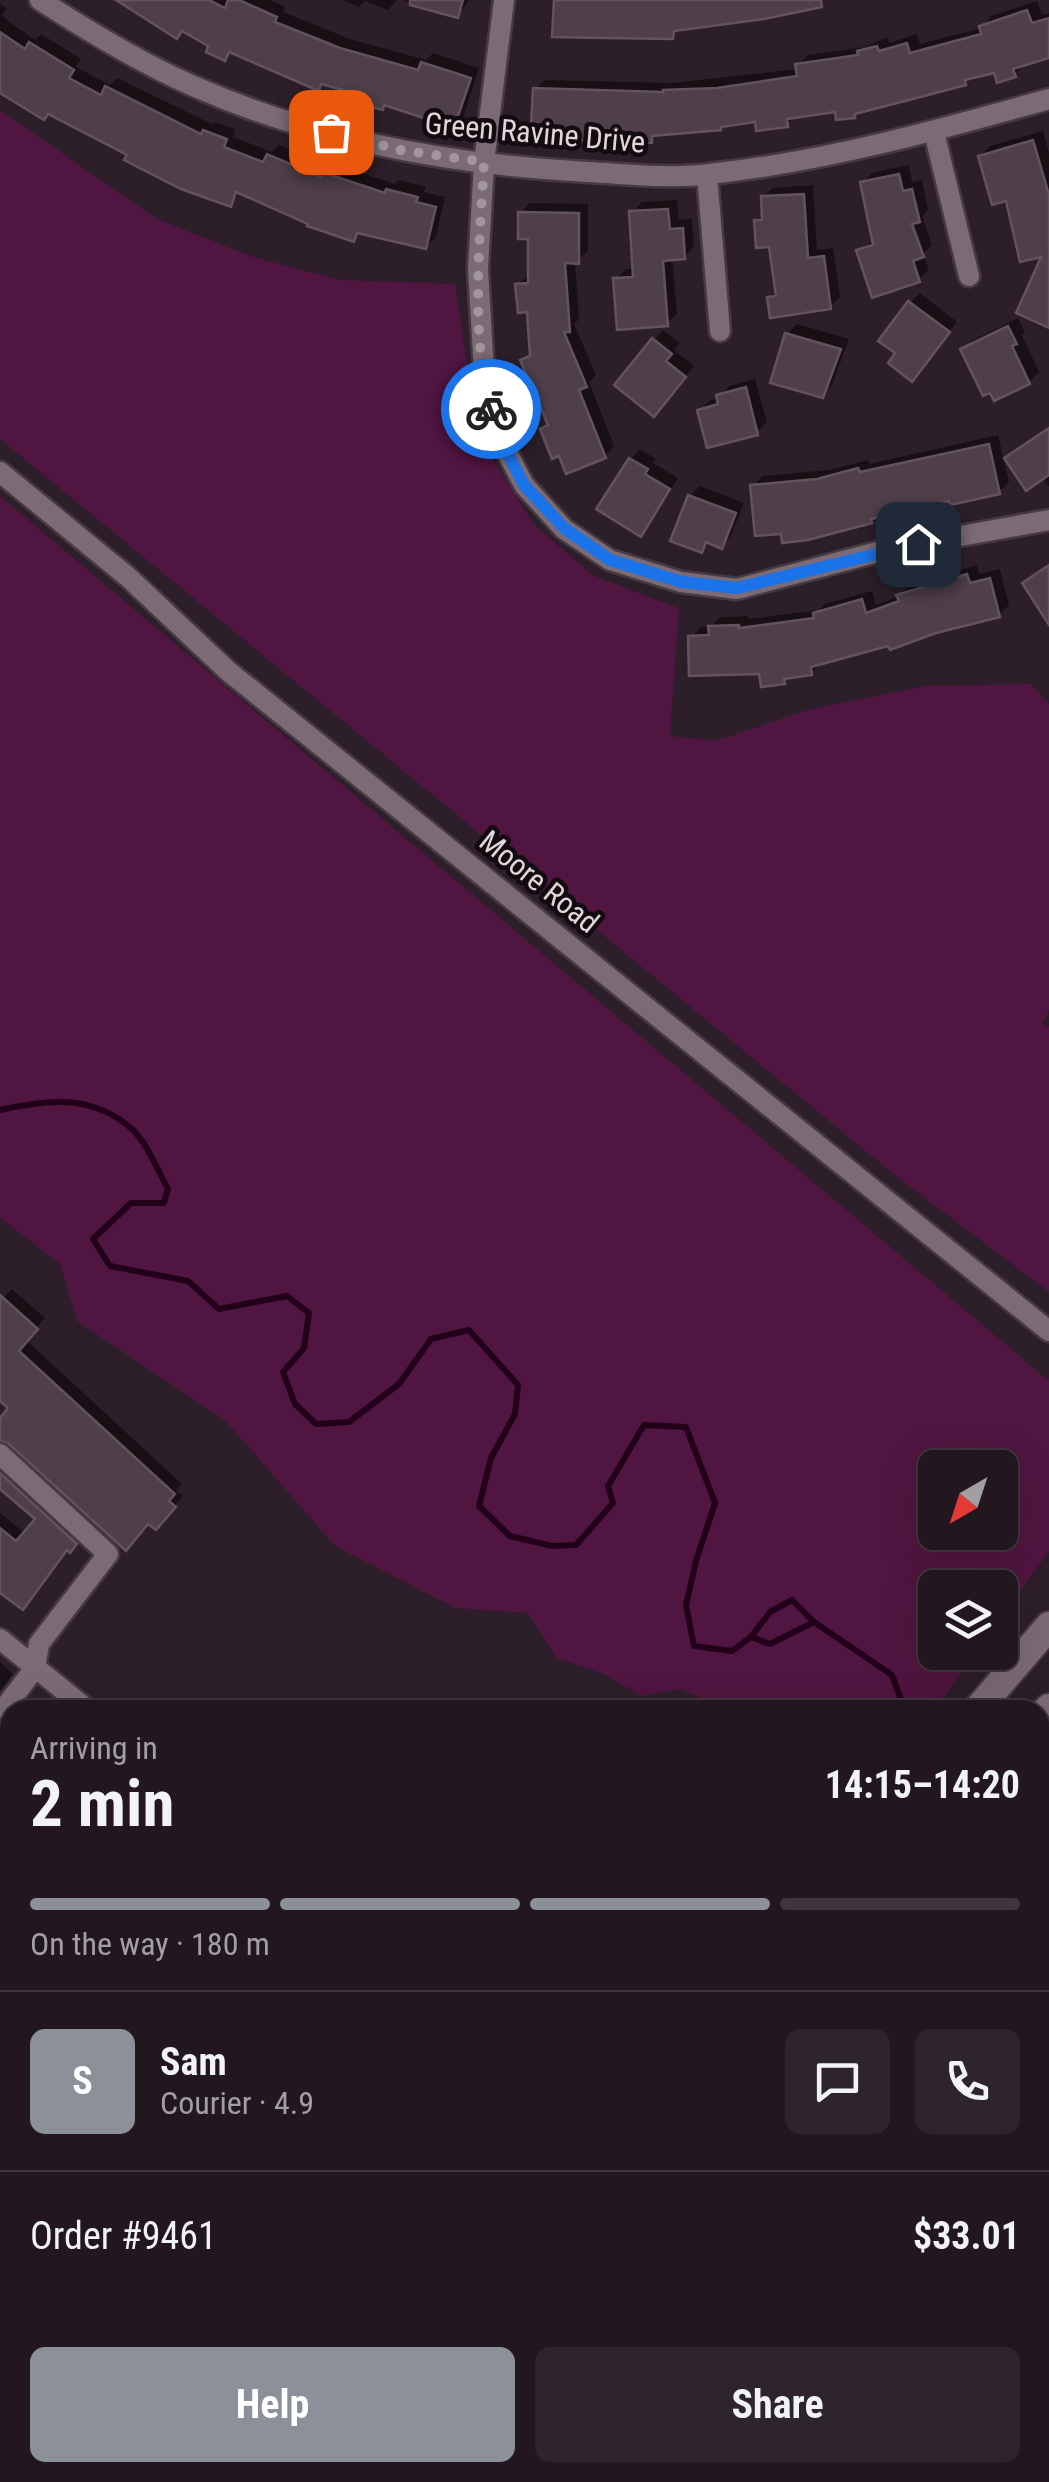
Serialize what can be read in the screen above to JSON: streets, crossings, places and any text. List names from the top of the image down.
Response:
{
  "streets": {
    "street": ["Green Ravine Drive", "Moore Road"]
  },
  "north": "bottom left",
  "page": {
    "heading": ["2 min", "Arriving in", "14:15–14:20"],
    "panel": [
      "Sam",
      "Courier · 4.9",
      "Order #9461",
      "$33.01"
    ],
    "bar": "On the way · 180 m",
    "round": "S",
    "buttons": ["Help", "Share"]
  }
}
